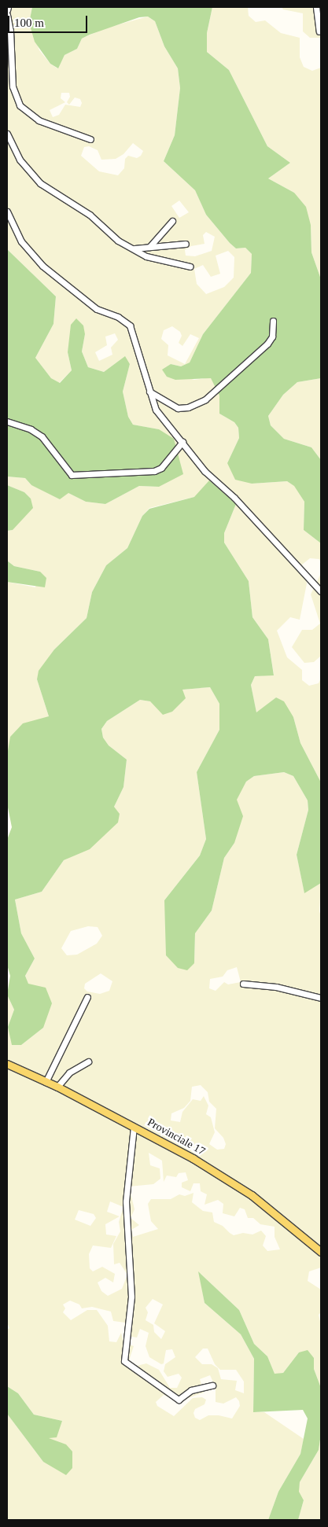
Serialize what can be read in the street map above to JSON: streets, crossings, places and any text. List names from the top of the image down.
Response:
{
  "streets": {
    "main road": ["Provinciale 17"]
  },
  "scale_bar": "100 m"
}
